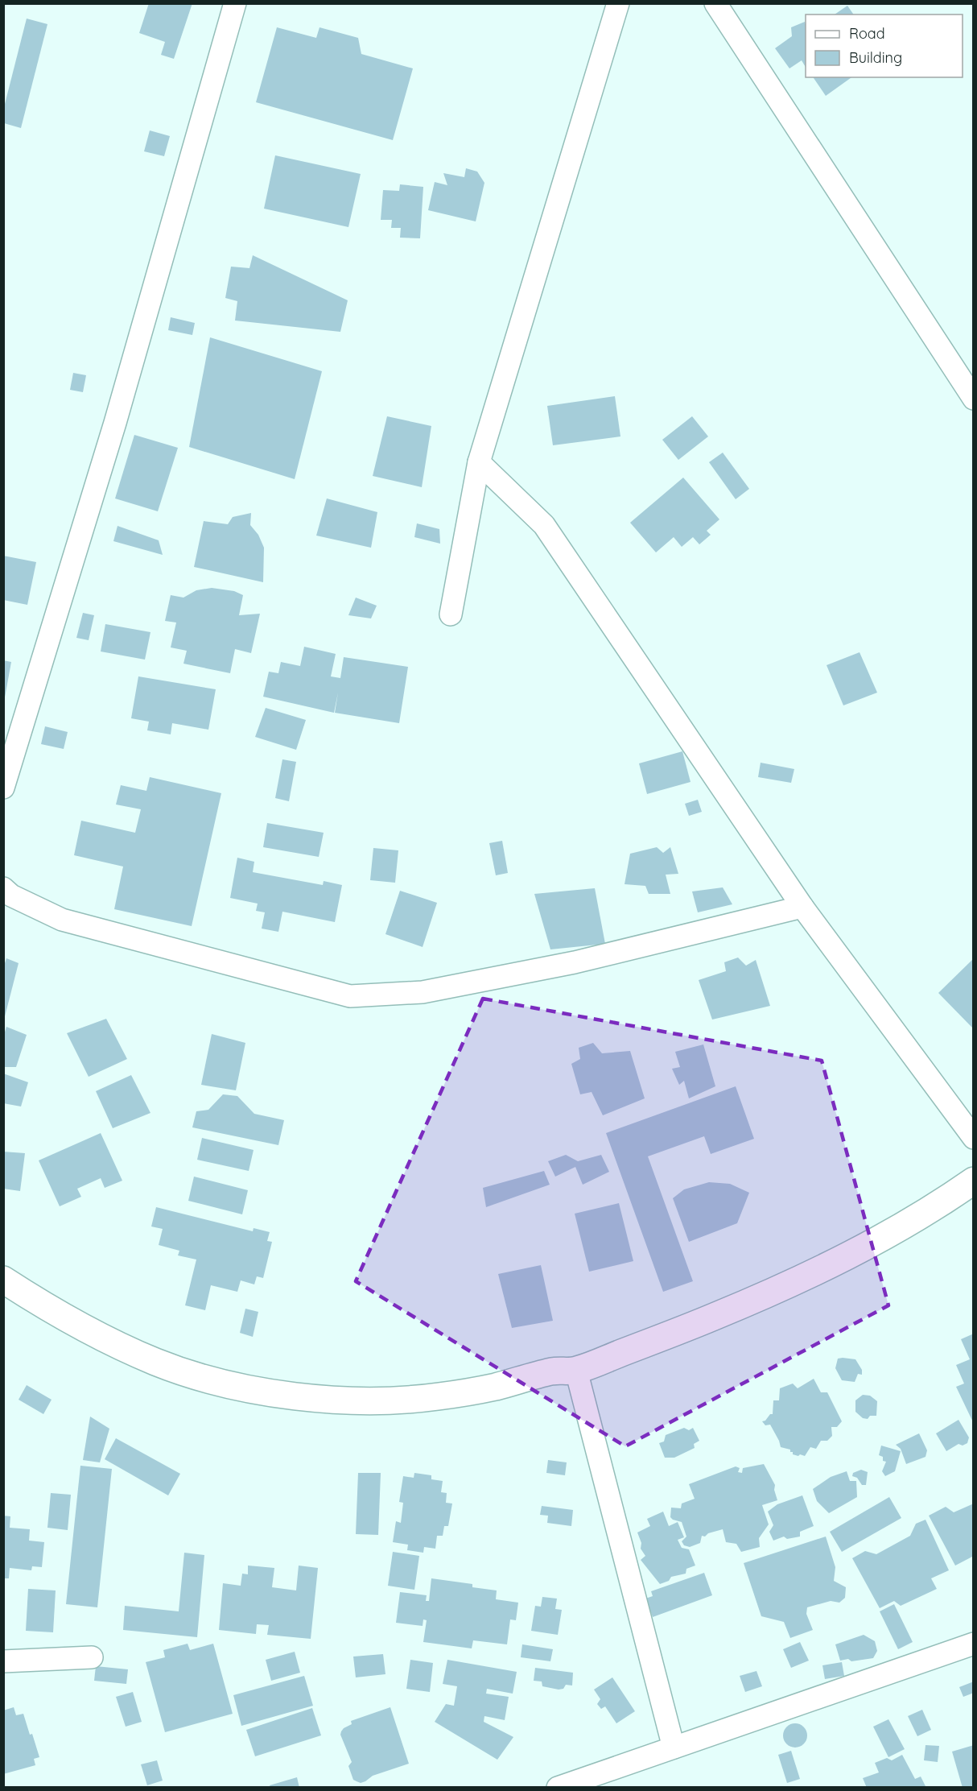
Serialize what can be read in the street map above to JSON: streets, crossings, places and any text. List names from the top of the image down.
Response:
{
  "legend": ["Road", "Building"]
}
